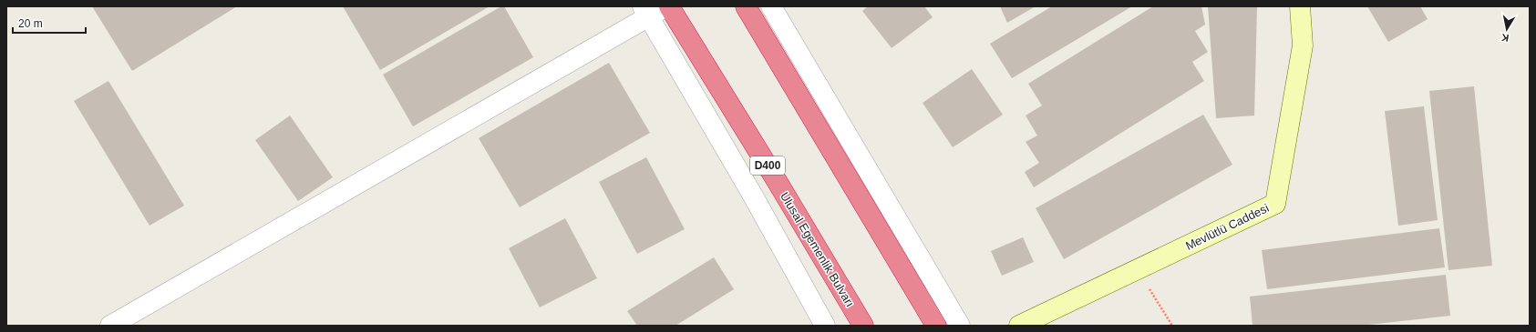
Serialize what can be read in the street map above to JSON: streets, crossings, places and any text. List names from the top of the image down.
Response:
{
  "streets": {
    "highway": ["D400", "Ulusal Egemenlik Bulvarı"],
    "street": ["Mevlütlü Caddesi"]
  },
  "scale_bar": "20 m",
  "north": "bottom"
}
